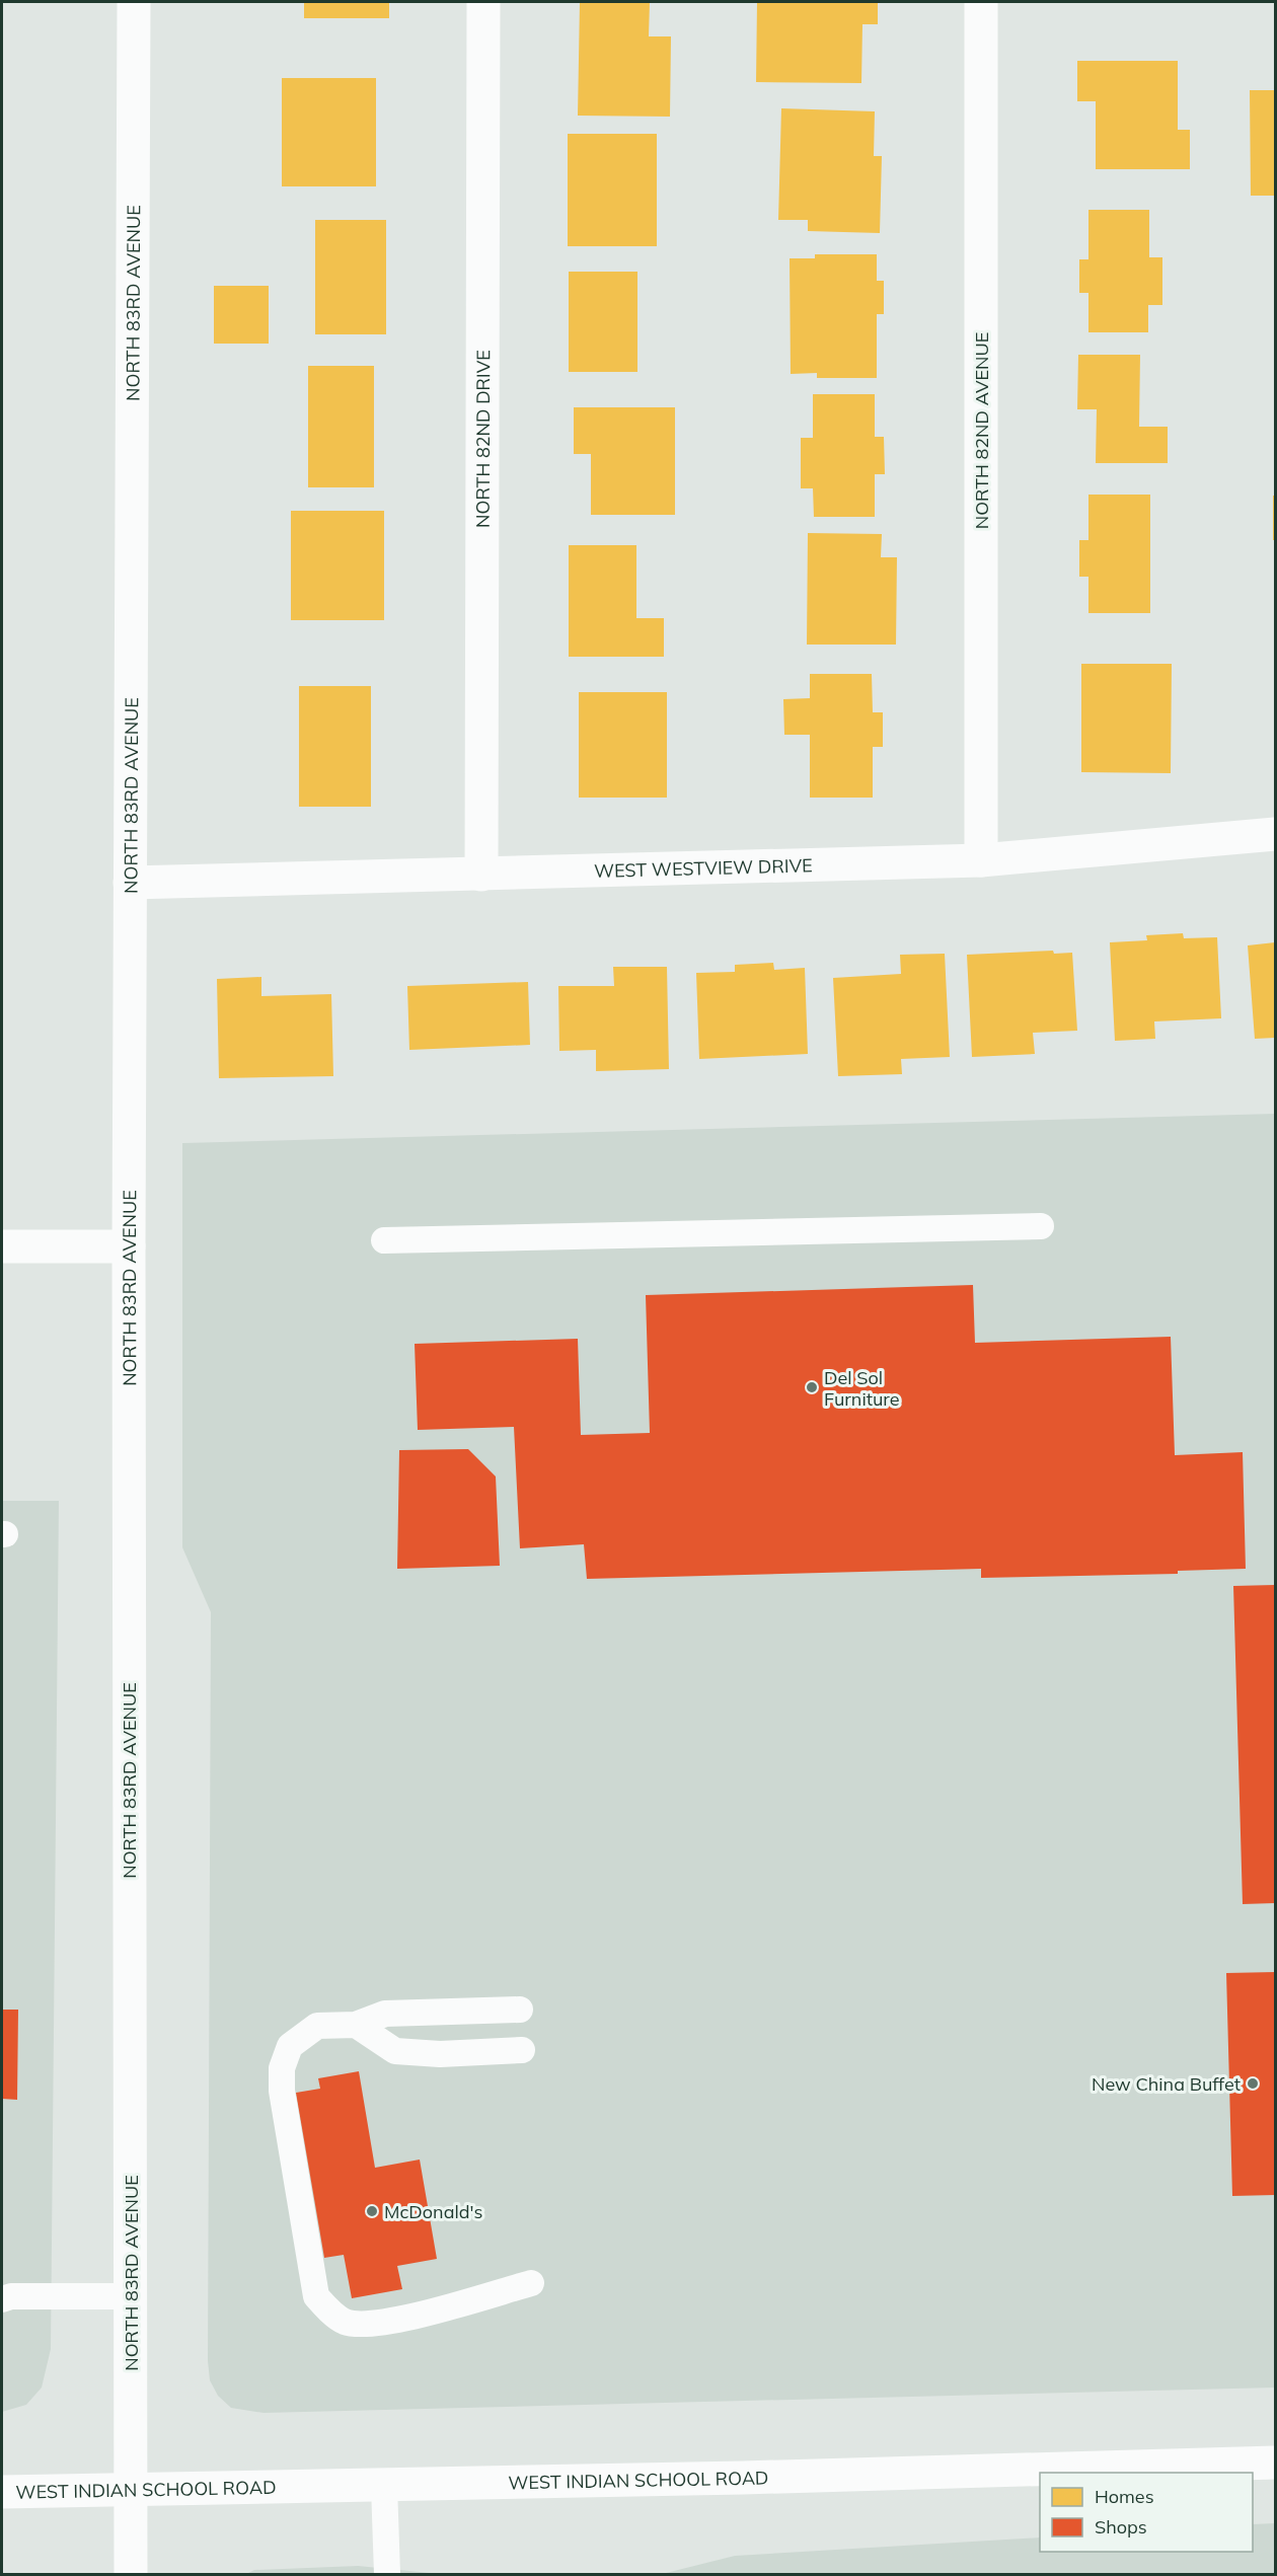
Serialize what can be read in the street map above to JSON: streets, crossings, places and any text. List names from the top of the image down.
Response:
{
  "streets": {
    "main road": [
      "NORTH 83RD AVENUE",
      "NORTH 82ND AVENUE",
      "NORTH 82ND DRIVE",
      "WEST WESTVIEW DRIVE",
      "WEST INDIAN SCHOOL ROAD"
    ]
  },
  "crossings": [
    ["NORTH 83RD AVENUE", "WEST WESTVIEW DRIVE"],
    ["NORTH 83RD AVENUE", "WEST INDIAN SCHOOL ROAD"],
    ["NORTH 82ND AVENUE", "WEST WESTVIEW DRIVE"],
    ["NORTH 82ND DRIVE", "WEST WESTVIEW DRIVE"]
  ],
  "places": ["Del Sol Furniture", "New China Buffet", "McDonald's"],
  "legend": ["Homes", "Shops"]
}
